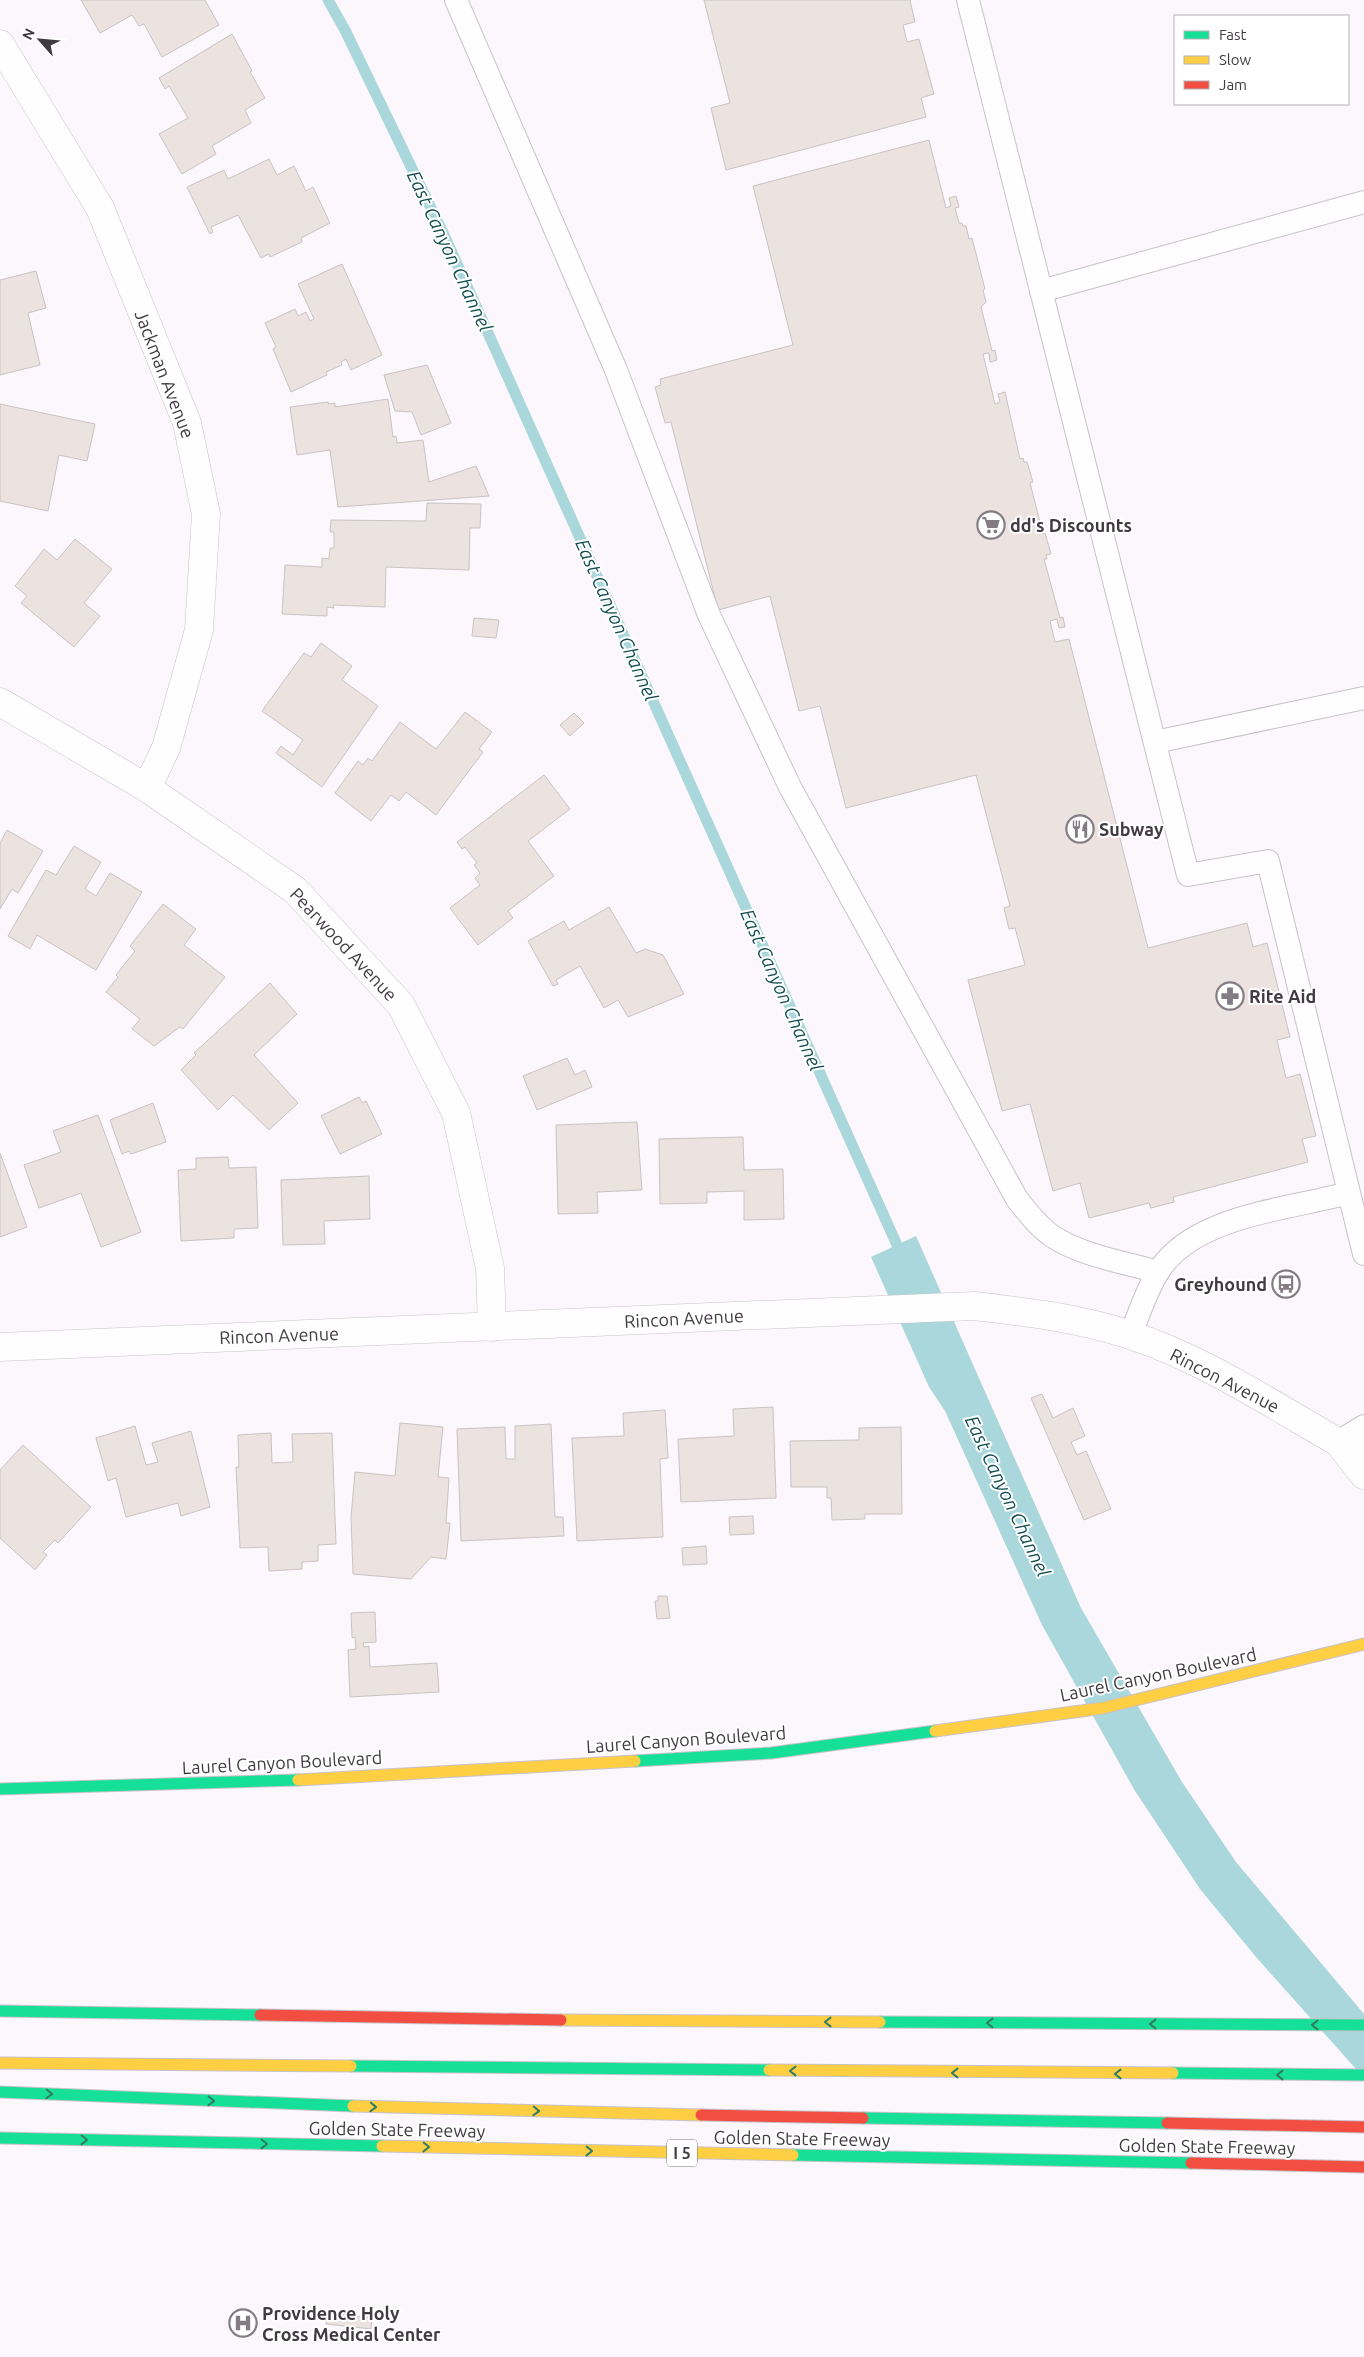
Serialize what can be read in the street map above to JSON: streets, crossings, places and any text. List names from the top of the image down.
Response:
{
  "streets": {
    "main road": ["Laurel Canyon Boulevard", "Golden State Freeway", "I 5"],
    "street": ["Jackman Avenue", "Pearwood Avenue", "Rincon Avenue"]
  },
  "crossings": [
    ["Jackman Avenue", "Pearwood Avenue"],
    ["Pearwood Avenue", "Rincon Avenue"]
  ],
  "water": ["East Canyon Channel"],
  "places": {
    "supermarket": ["dd's Discounts"],
    "restaurant": ["Subway"],
    "pharmacy": ["Rite Aid"],
    "bus stop": ["Greyhound"],
    "hospital": ["Providence Holy Cross Medical Center"]
  },
  "legend": ["Fast", "Slow", "Jam"],
  "north": "top left"
}
